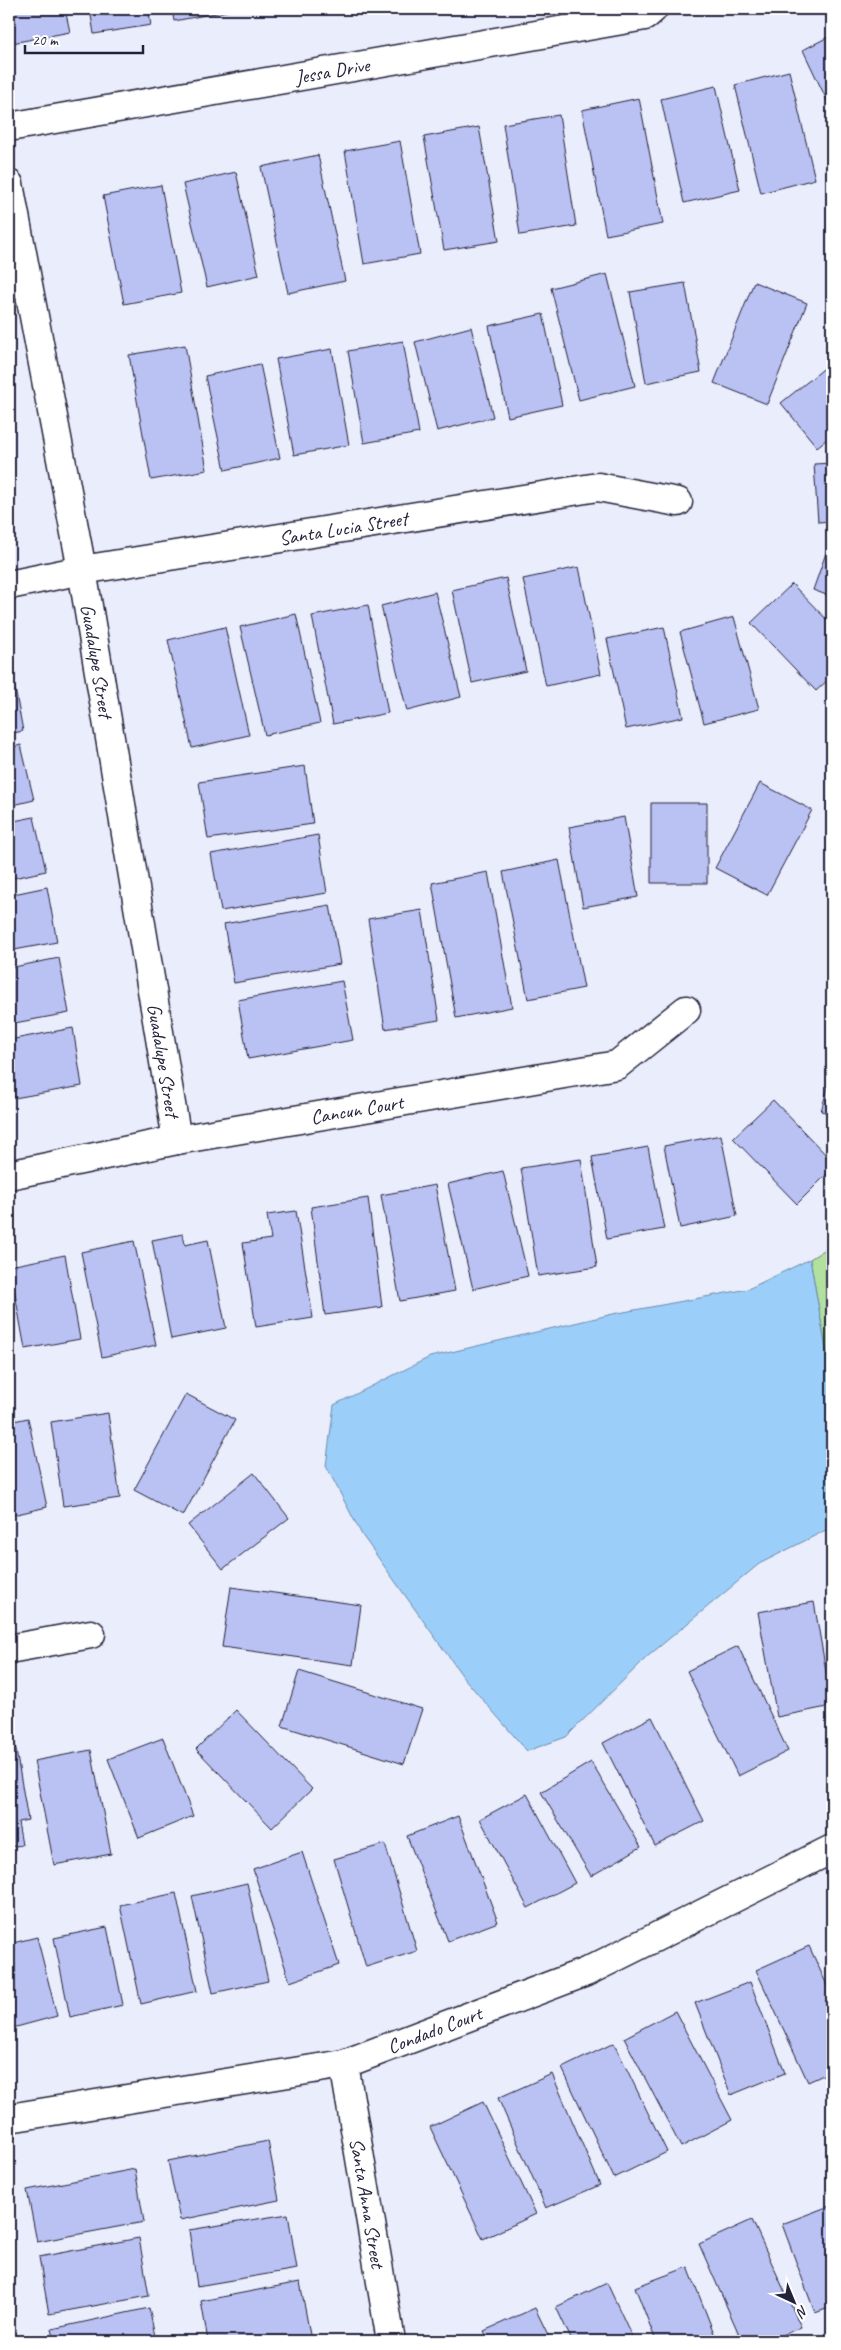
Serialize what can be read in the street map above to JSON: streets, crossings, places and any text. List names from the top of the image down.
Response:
{
  "streets": {
    "street": [
      "Jessa Drive",
      "Santa Lucia Street",
      "Guadalupe Street",
      "Cancun Court",
      "Condado Court",
      "Santa Anna Street"
    ]
  },
  "crossings": [
    ["Santa Lucia Street", "Guadalupe Street"],
    ["Guadalupe Street", "Cancun Court"],
    ["Condado Court", "Santa Anna Street"]
  ],
  "scale_bar": "20 m",
  "north": "bottom right"
}
